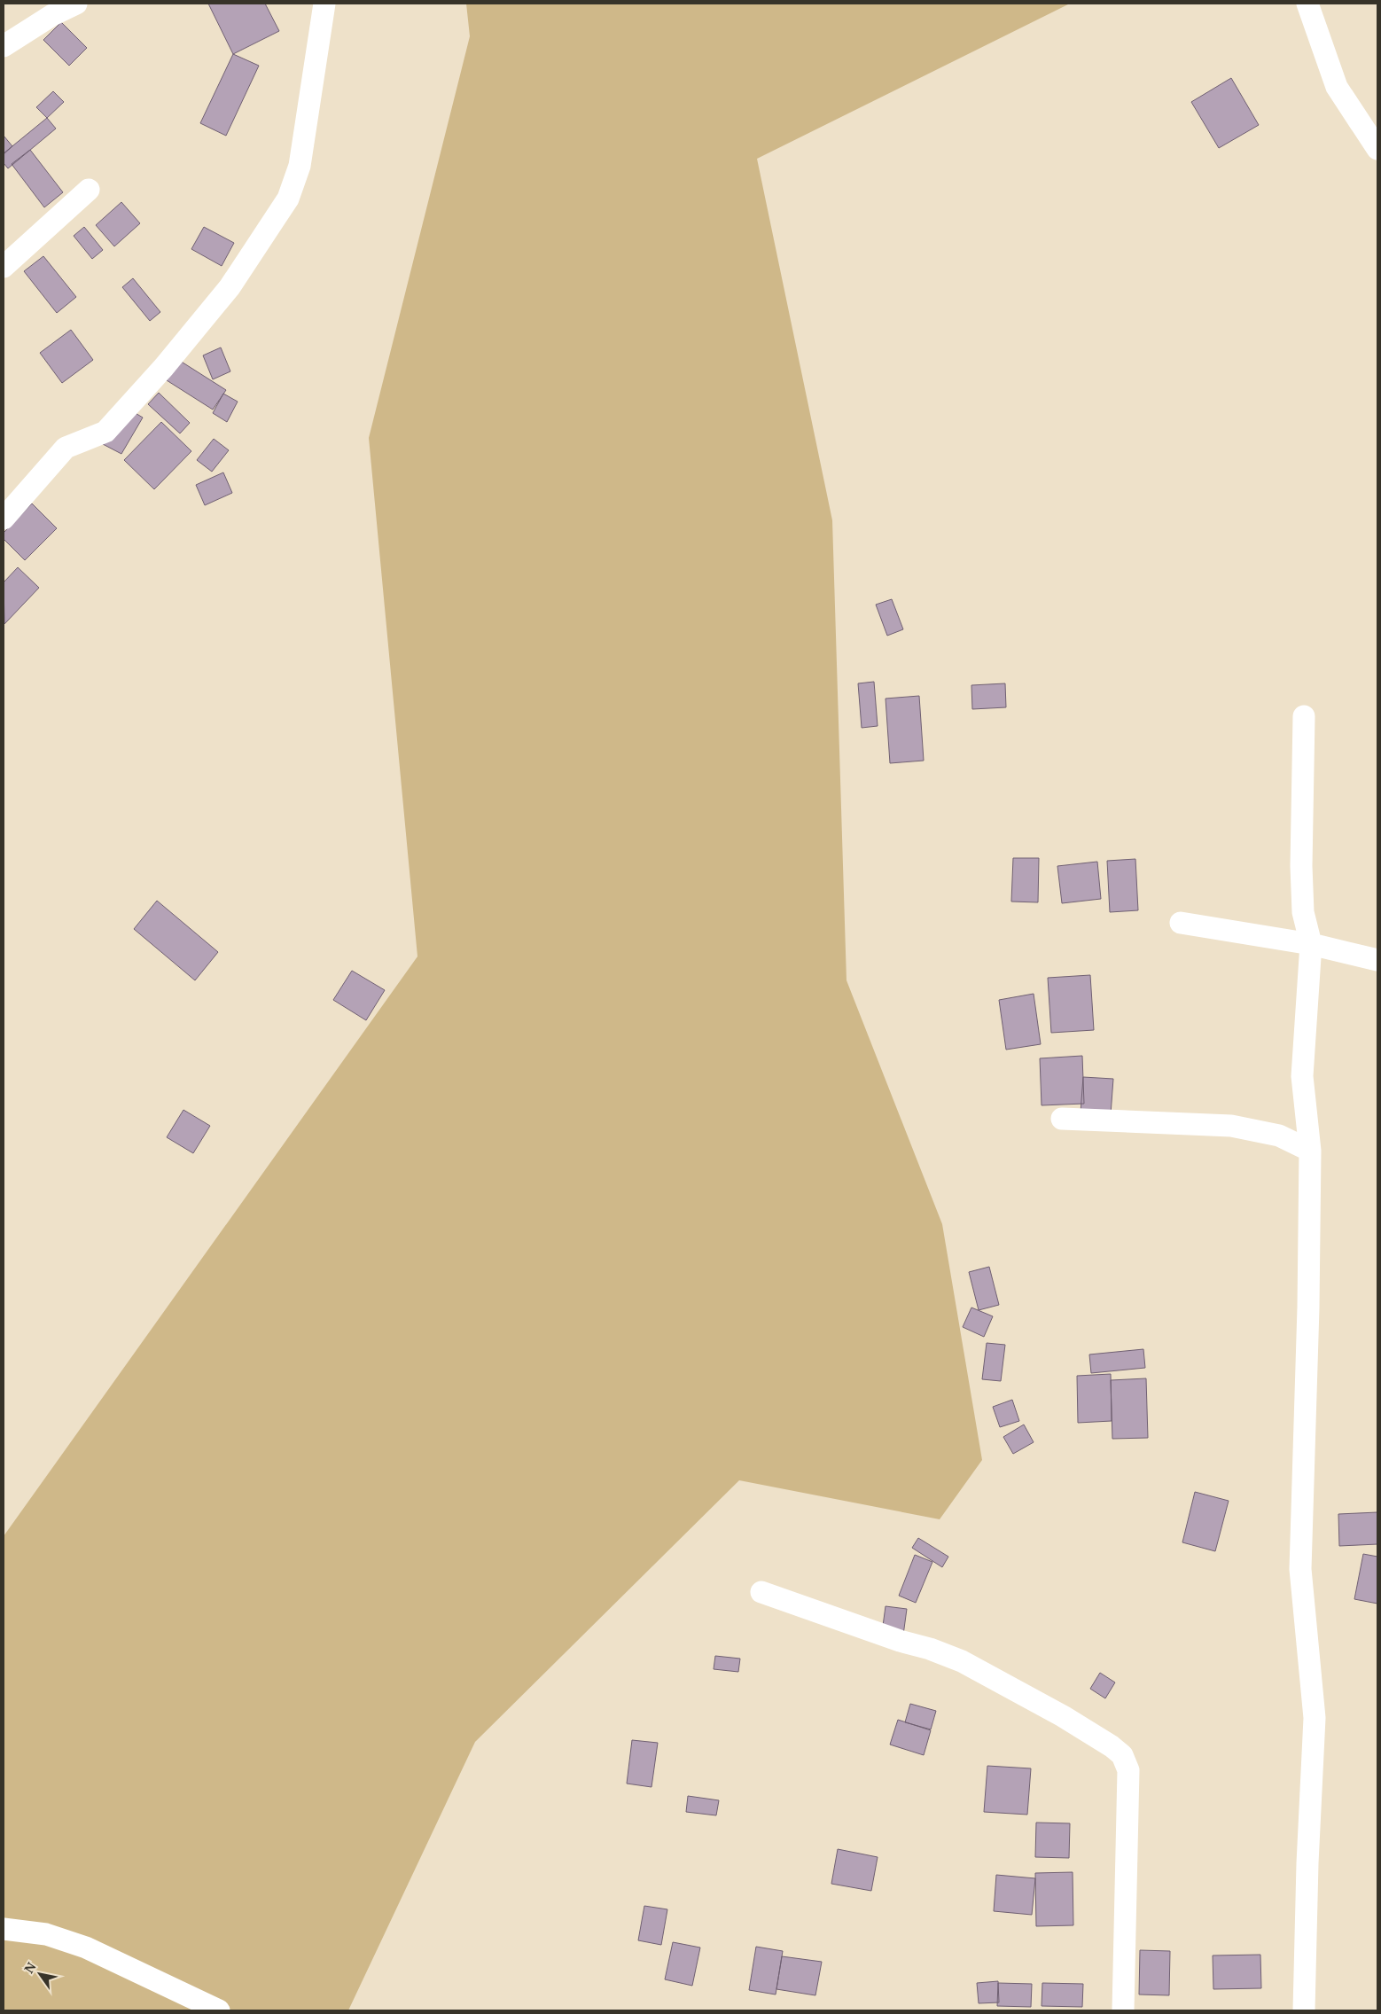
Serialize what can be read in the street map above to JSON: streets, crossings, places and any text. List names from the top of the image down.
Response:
{
  "north": "top left"
}
